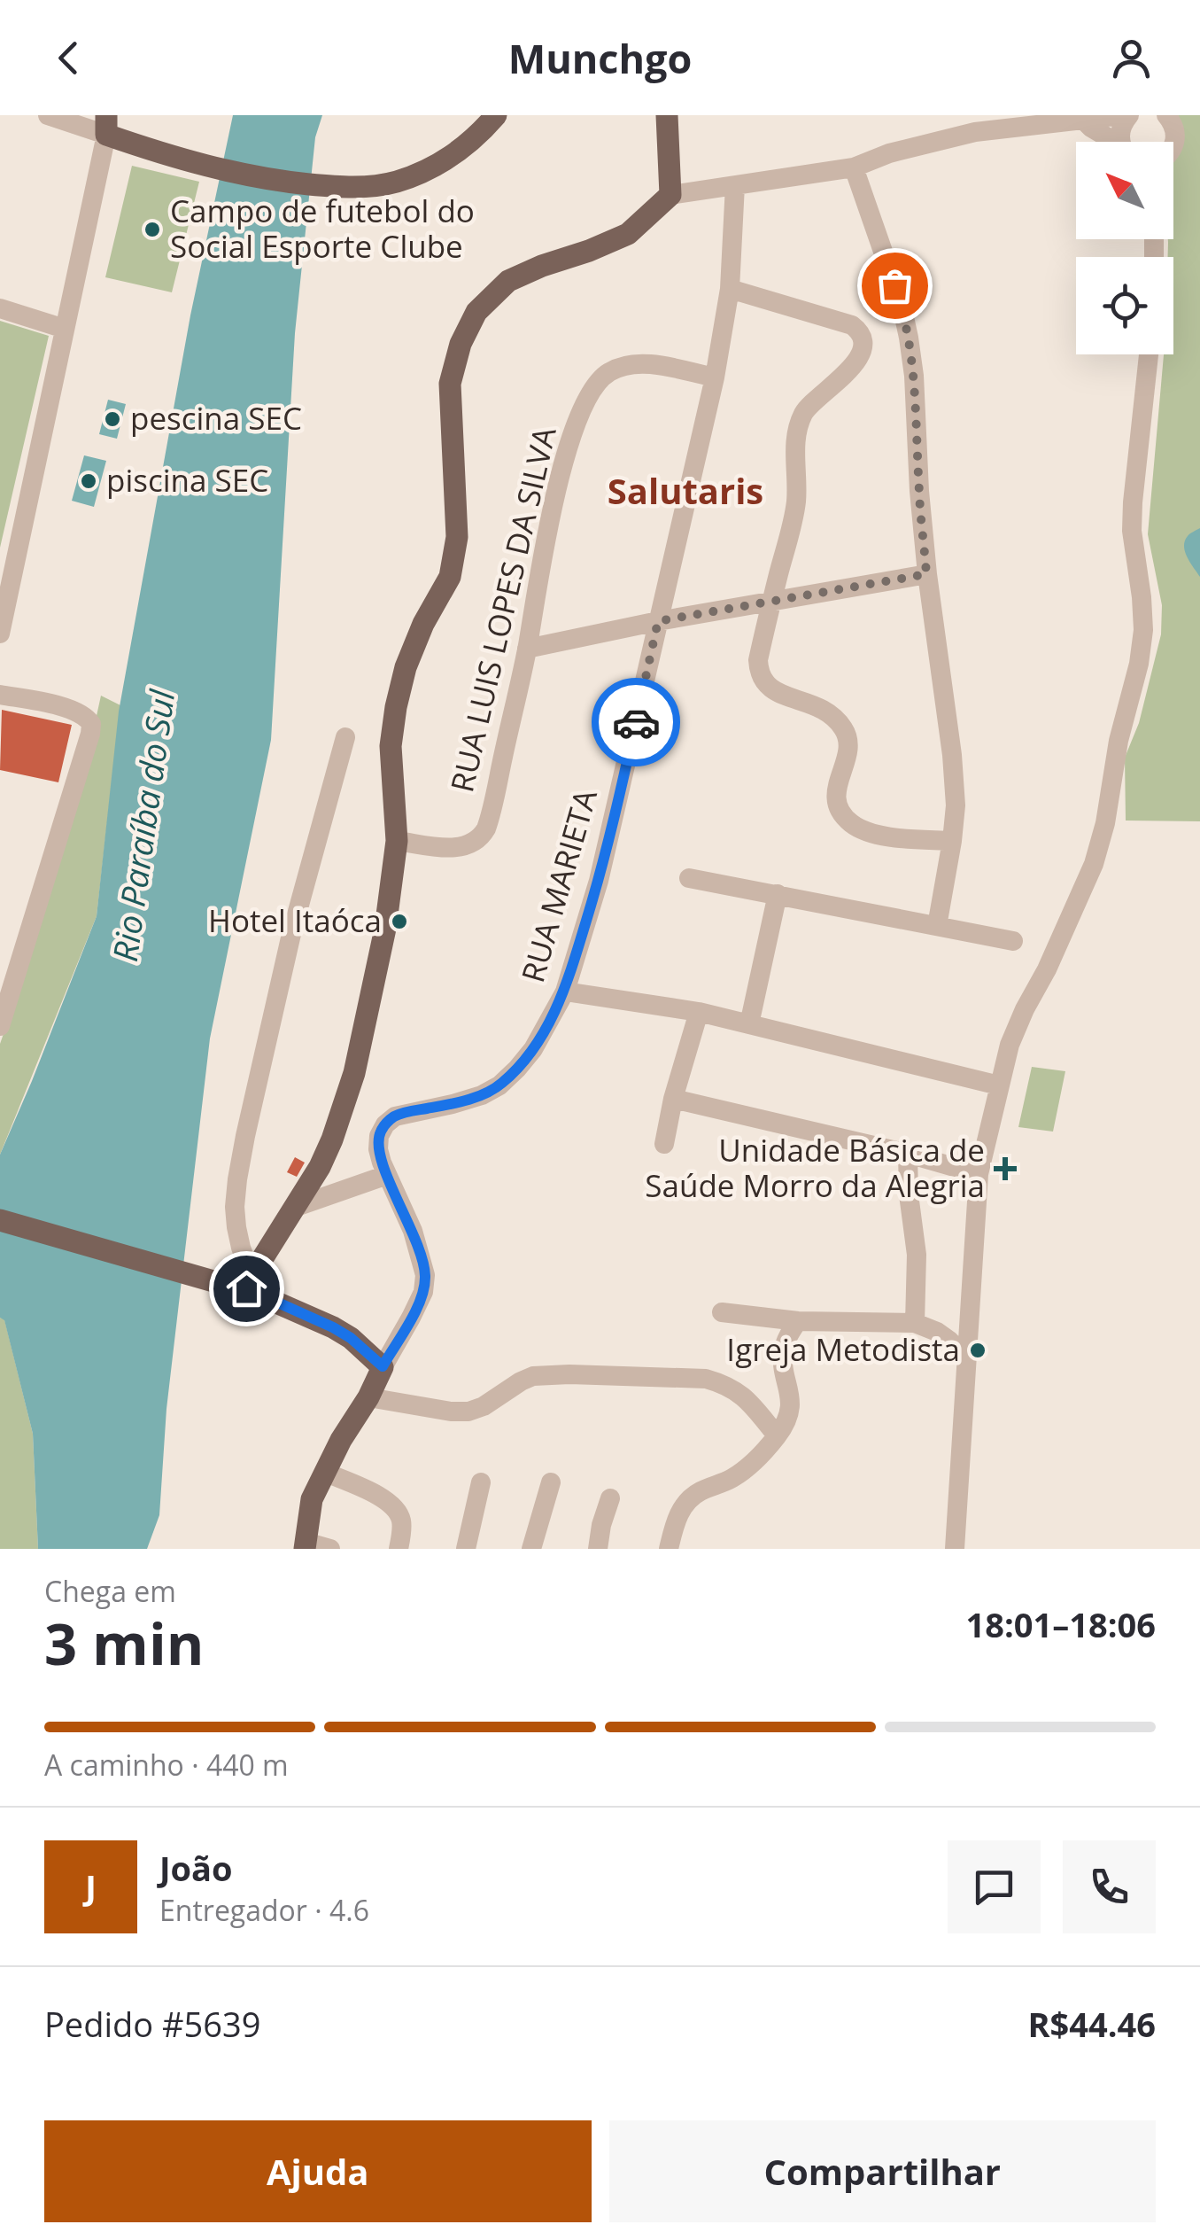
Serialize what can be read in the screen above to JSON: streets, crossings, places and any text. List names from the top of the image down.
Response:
{
  "streets": {
    "street": ["RUA LUIS LOPES DA SILVA", "RUA MARIETA"]
  },
  "crossings": [
    ["RUA LUIS LOPES DA SILVA", "RUA MARIETA"]
  ],
  "districts": ["Salutaris"],
  "water": ["Rio Paraíba do Sul"],
  "places": {
    "other": [
      "Campo de futebol do Social Esporte Clube",
      "pescina SEC",
      "piscina SEC",
      "Hotel Itaóca",
      "Igreja Metodista"
    ],
    "health": ["Unidade Básica de Saúde Morro da Alegria"]
  },
  "north": "top left",
  "page": {
    "header": "Munchgo",
    "heading": ["3 min", "Chega em", "18:01–18:06"],
    "panel": [
      "João",
      "Entregador · 4.6",
      "Pedido #5639",
      "R$44.46"
    ],
    "bar": "A caminho · 440 m",
    "round": "J",
    "buttons": ["Ajuda", "Compartilhar"]
  }
}
